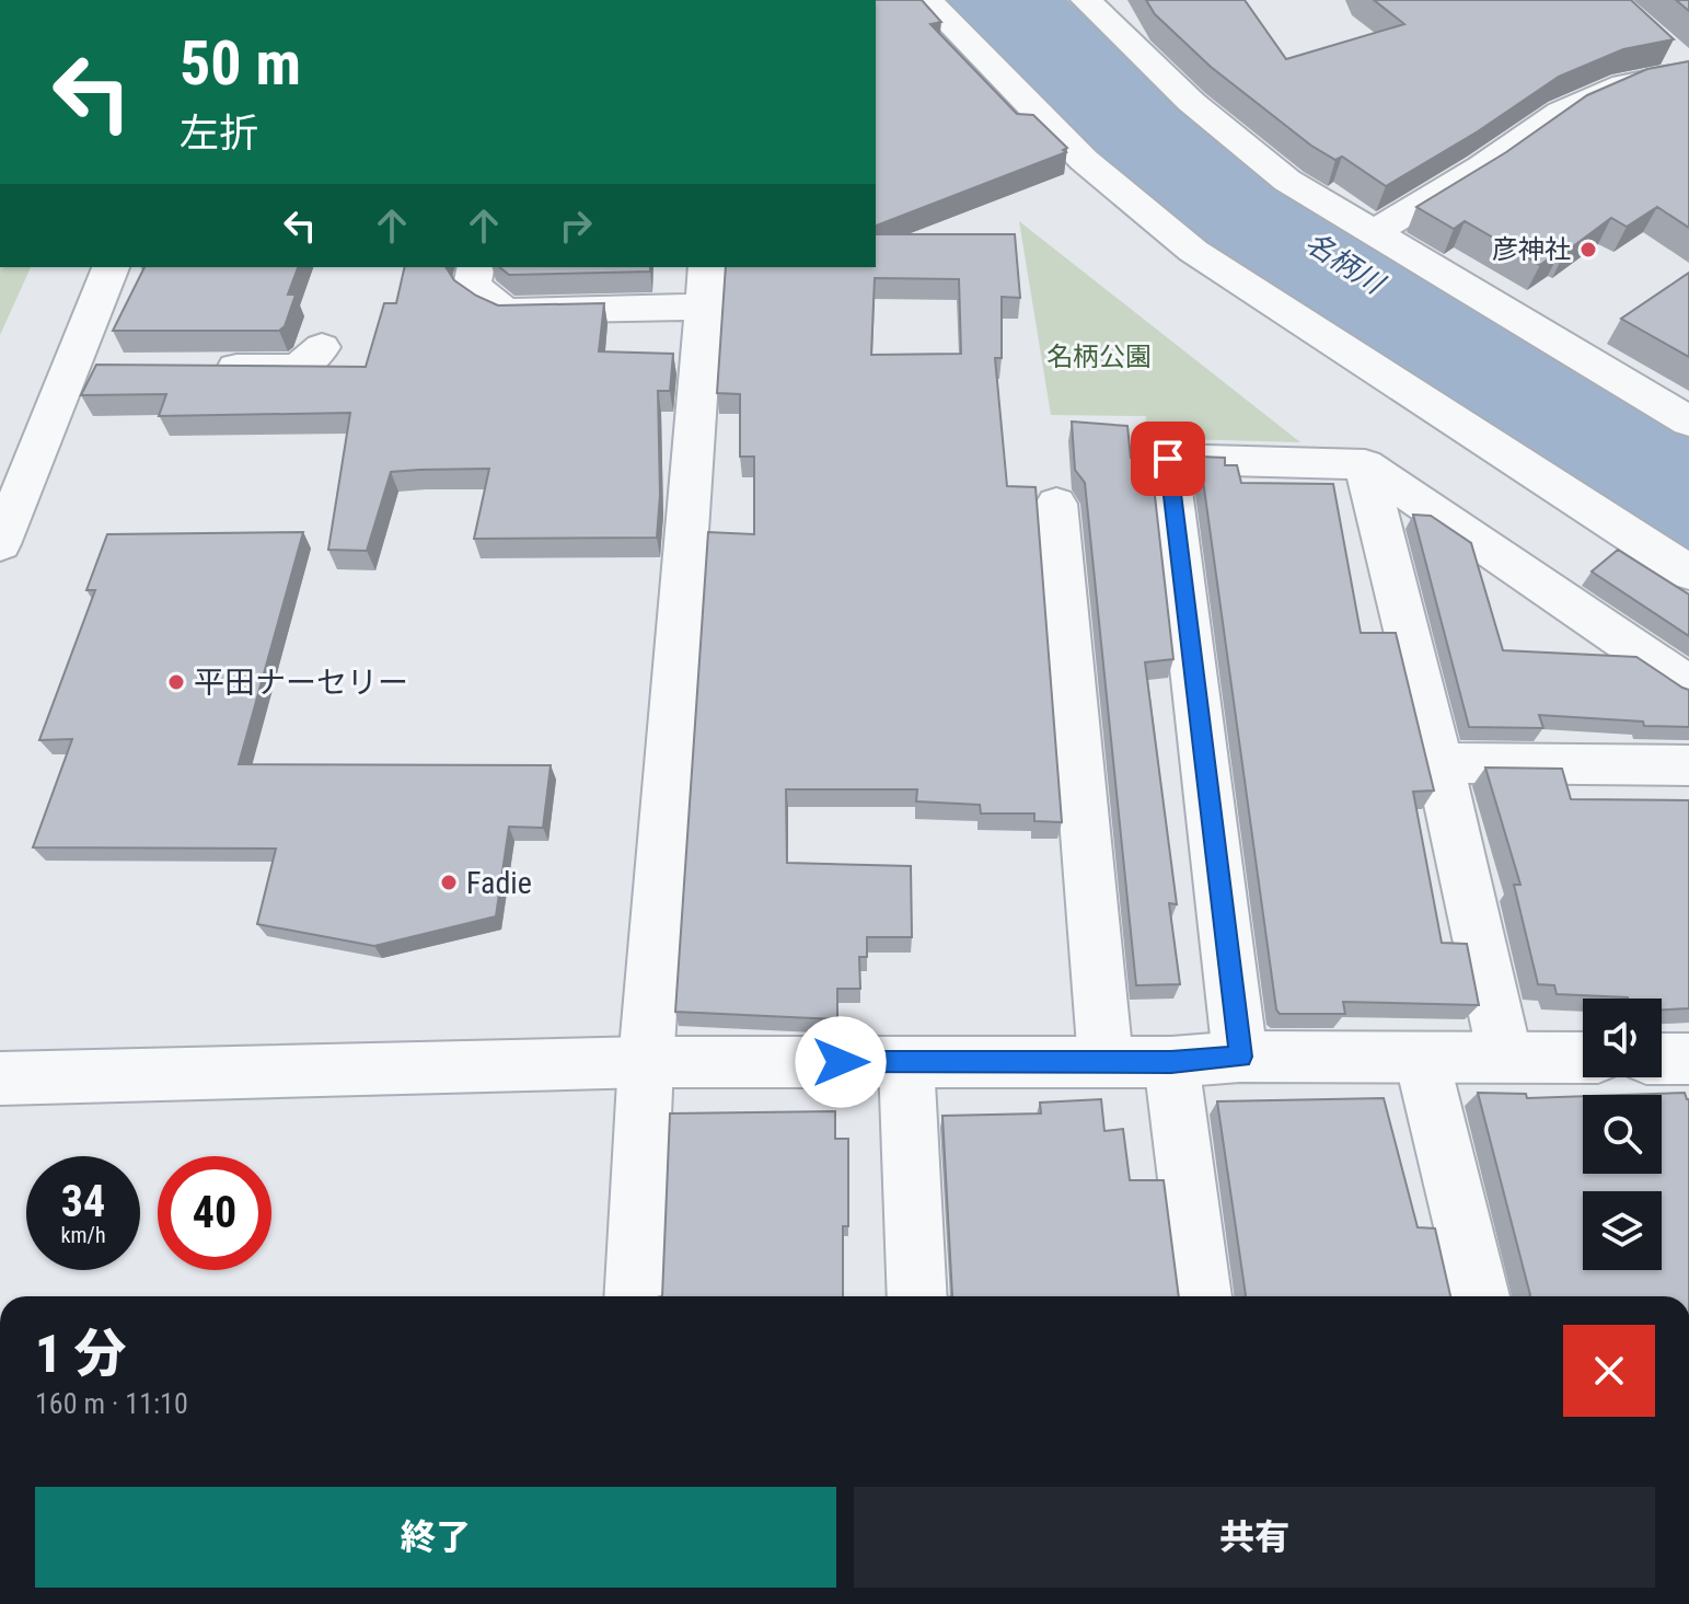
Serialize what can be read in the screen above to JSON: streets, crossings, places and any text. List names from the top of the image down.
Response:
{
  "water": ["名柄川"],
  "parks": ["名柄公園"],
  "places": ["彦神社", "平田ナーセリー", "Fadie"],
  "page": {
    "turn": ["50 m", "左折"],
    "speed": "34 km/h",
    "limit": "40",
    "heading": ["1 分", "160 m · 11:10"],
    "buttons": ["終了", "共有"]
  }
}
